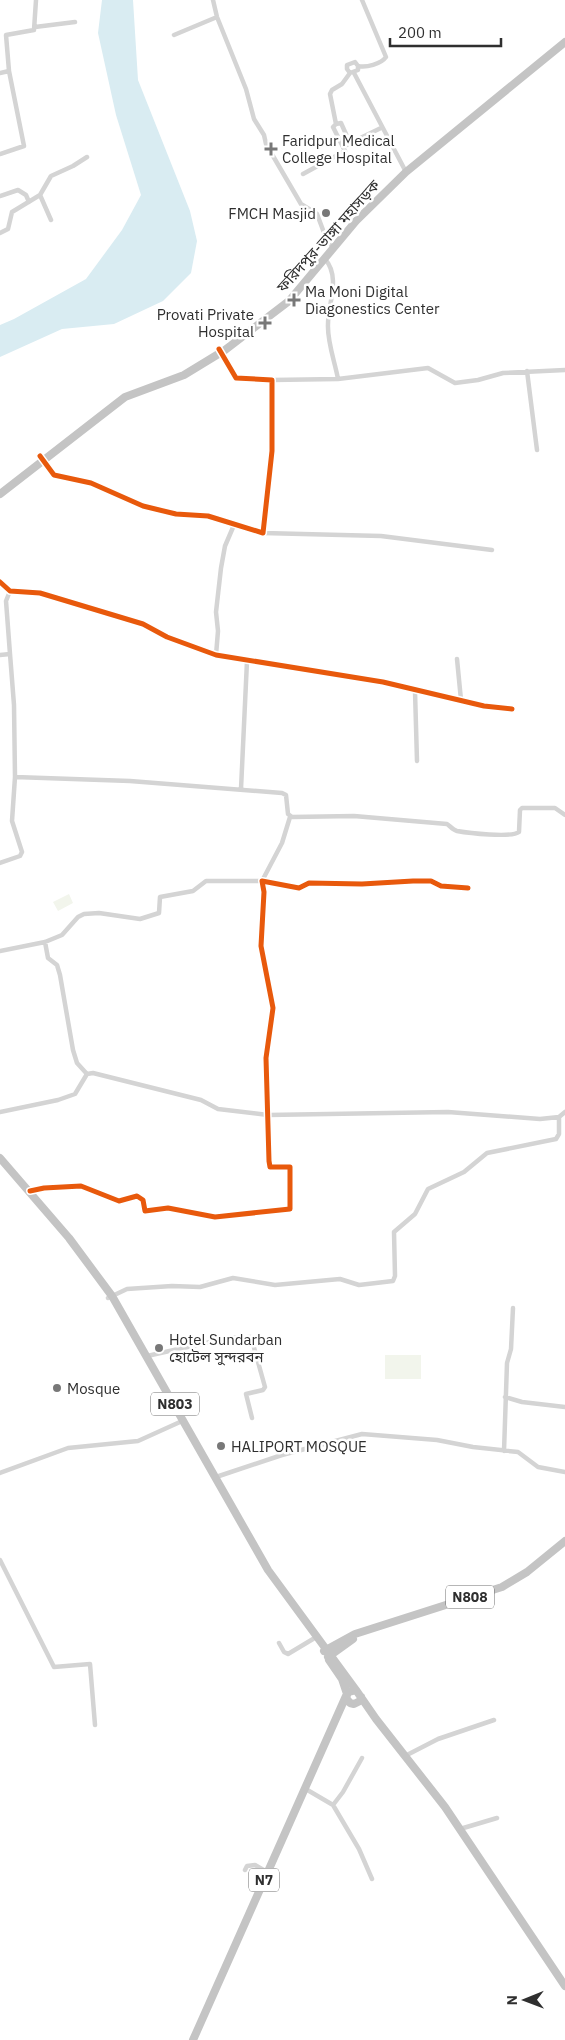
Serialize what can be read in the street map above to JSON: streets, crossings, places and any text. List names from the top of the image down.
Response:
{
  "streets": {
    "highway": [
      "ফরিদপুর-ভাঙ্গা মহাসড়ক",
      "N803",
      "N808",
      "N7"
    ]
  },
  "crossings": [
    ["N803", "N808"],
    ["N803", "N7"]
  ],
  "places": {
    "health": ["Faridpur Medical College Hospital", "Ma Moni Digital Diagonestics Center", "Provati Private Hospital"],
    "other": [
      "FMCH Masjid",
      "Hotel Sundarban হোটেল সুন্দরবন",
      "Mosque",
      "HALIPORT MOSQUE"
    ]
  },
  "scale_bar": "200 m",
  "north": "left"
}
